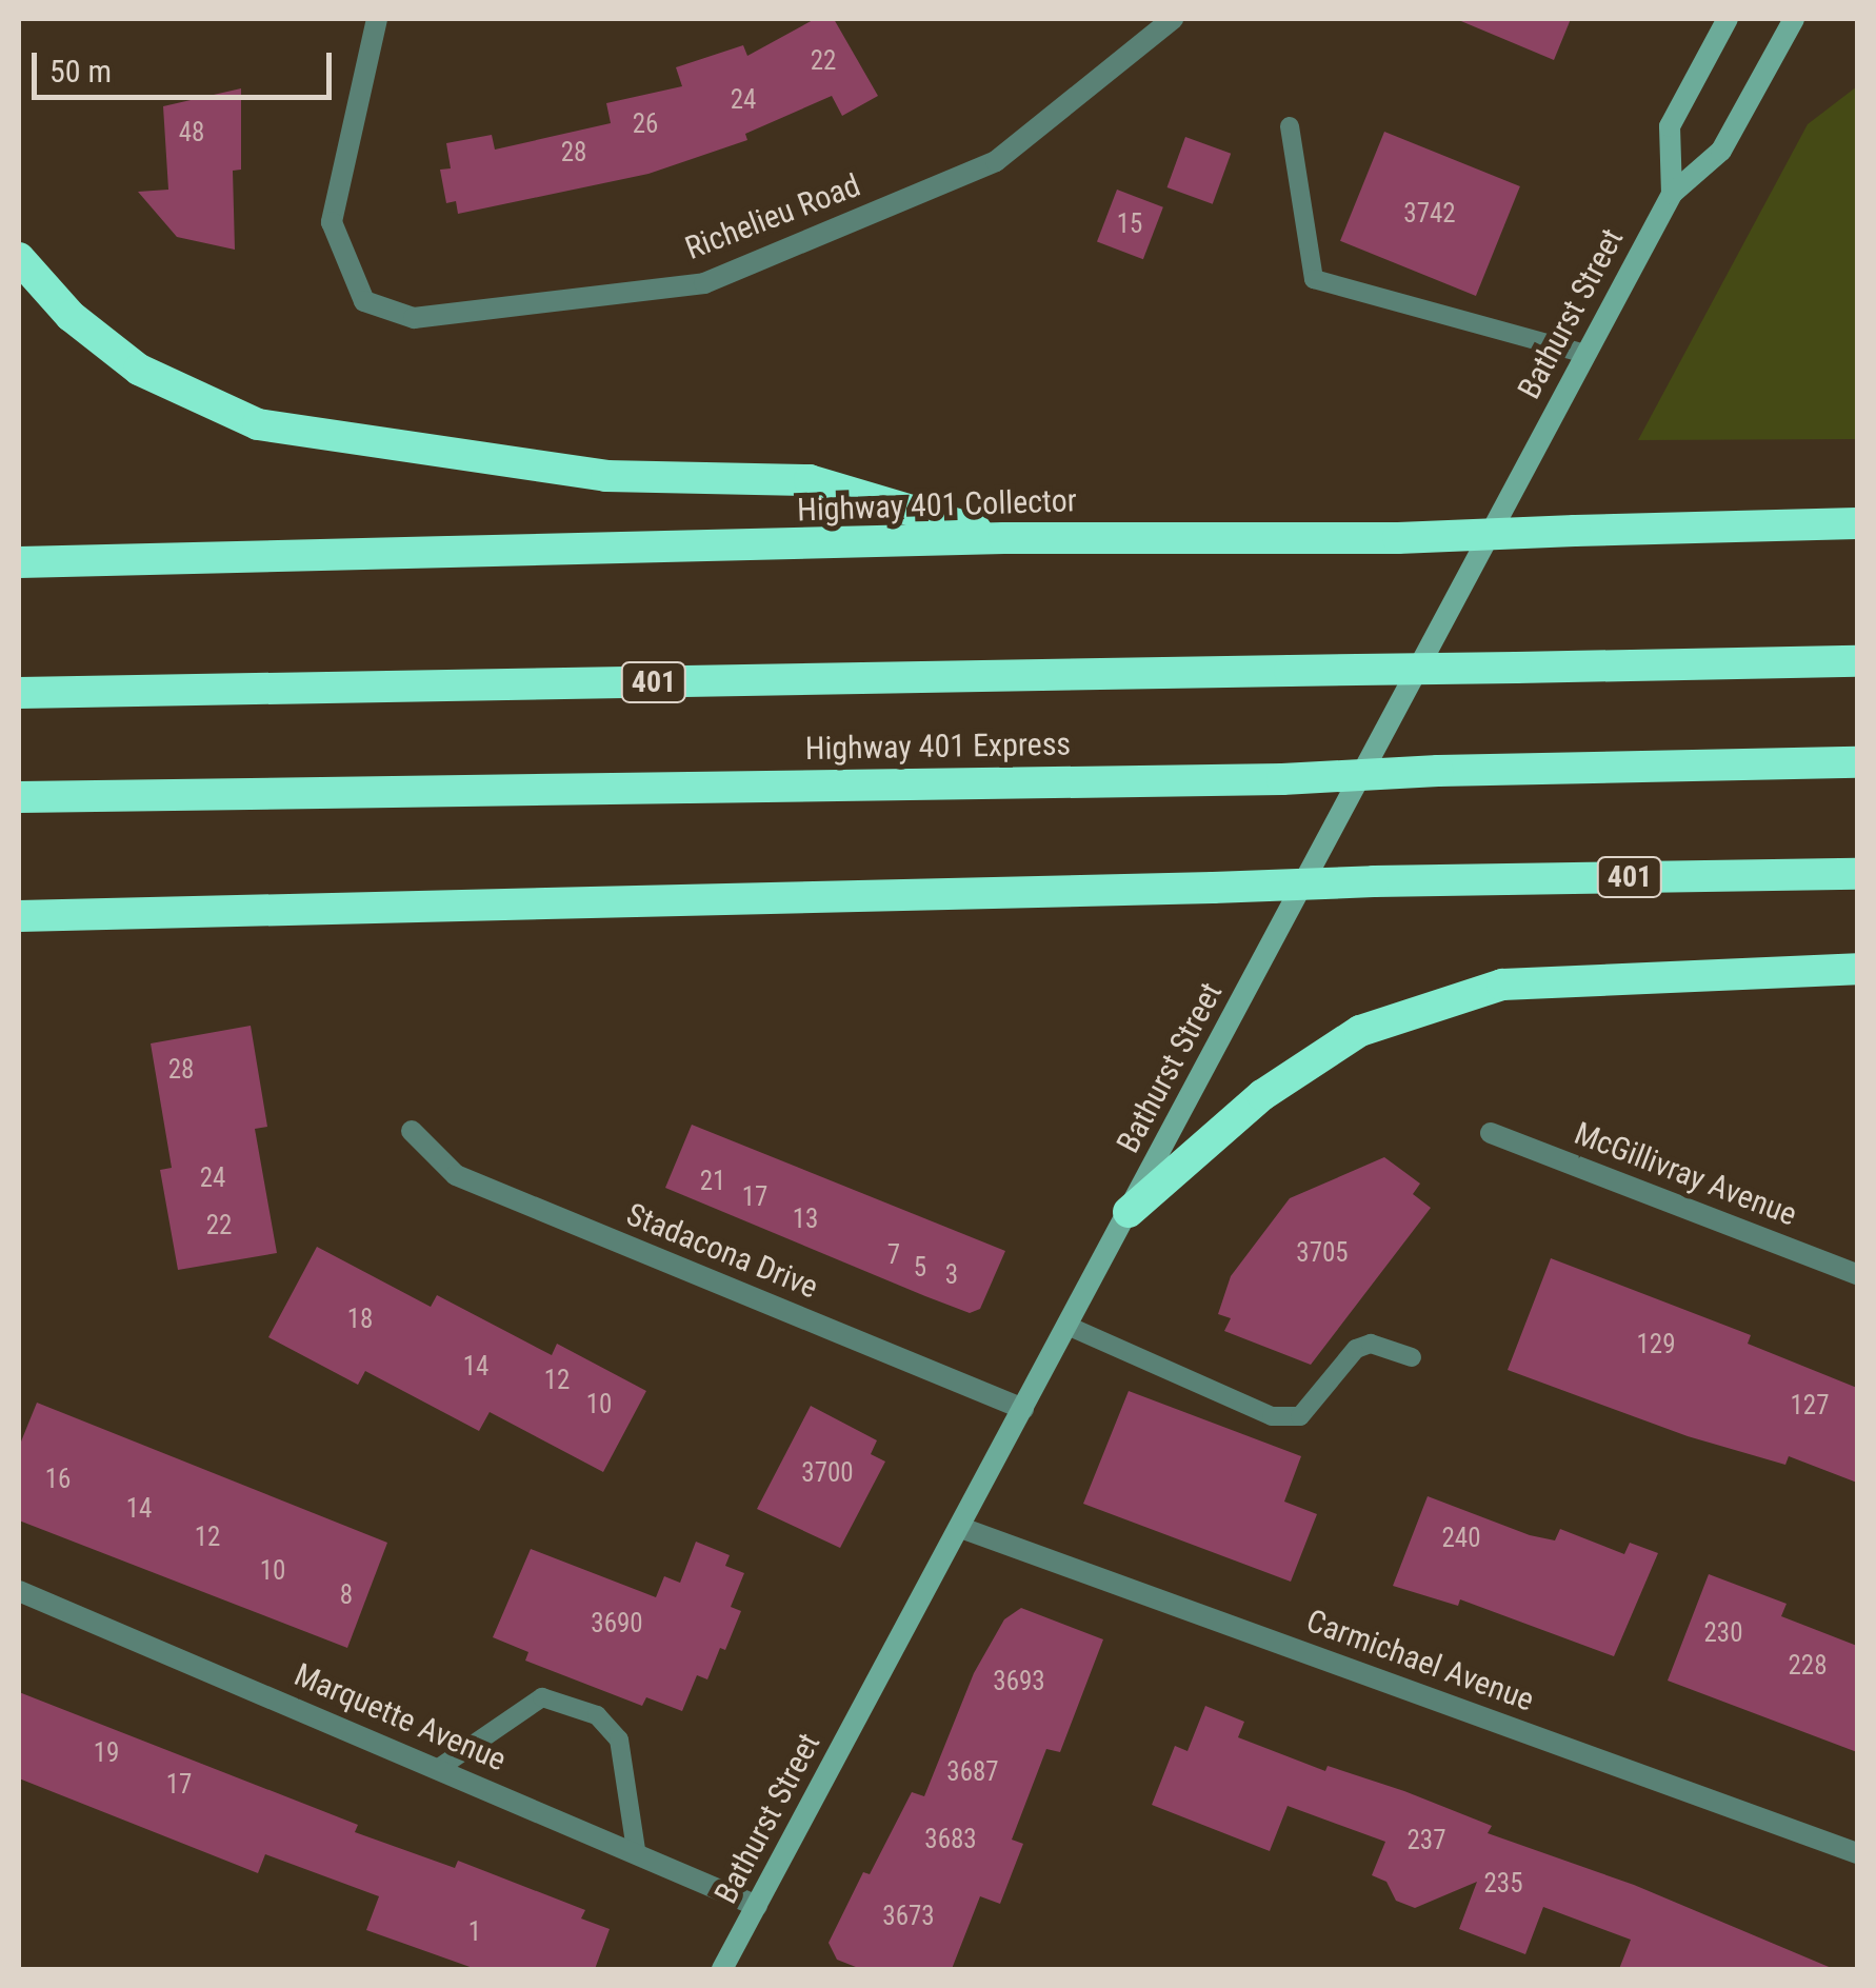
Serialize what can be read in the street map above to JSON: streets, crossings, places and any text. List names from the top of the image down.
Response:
{
  "streets": {
    "highway": ["Highway 401 Collector", "401", "Highway 401 Express"],
    "main road": ["Bathurst Street"],
    "street": [
      "Richelieu Road",
      "McGillivray Avenue",
      "Stadacona Drive",
      "Carmichael Avenue",
      "Marquette Avenue"
    ]
  },
  "crossings": [
    ["Bathurst Street", "Stadacona Drive"],
    ["Bathurst Street", "Carmichael Avenue"],
    ["Bathurst Street", "Marquette Avenue"]
  ],
  "house_numbers": [
    "22",
    "24",
    "26",
    "48",
    "28",
    "3742",
    "15",
    "28",
    "24",
    "21",
    "17",
    "13",
    "22",
    "3705",
    "7",
    "5",
    "3",
    "18",
    "129",
    "14",
    "12",
    "10",
    "127",
    "3700",
    "16",
    "14",
    "12",
    "240",
    "10",
    "8",
    "3690",
    "230",
    "228",
    "3693",
    "19",
    "3687",
    "17",
    "3683",
    "237",
    "235",
    "3673",
    "1"
  ],
  "scale_bar": "50 m"
}
